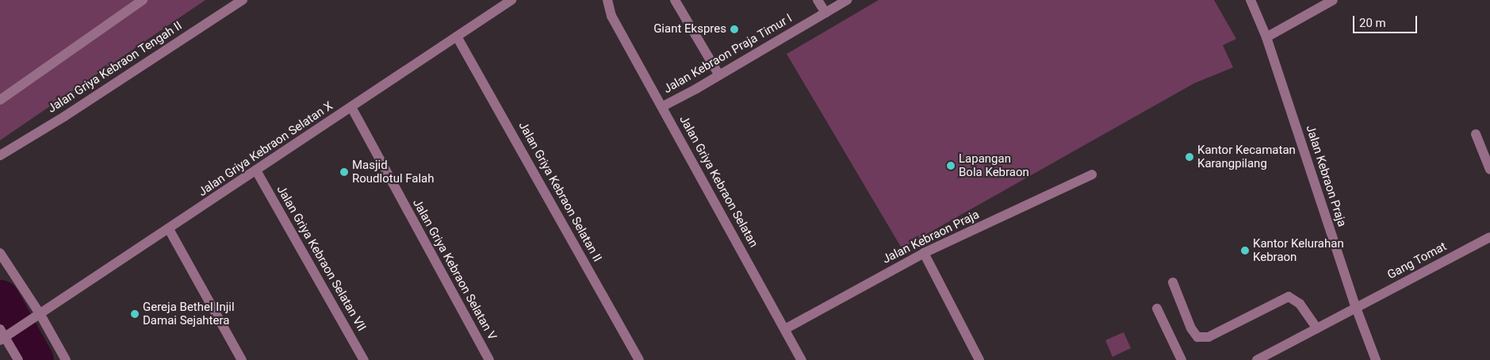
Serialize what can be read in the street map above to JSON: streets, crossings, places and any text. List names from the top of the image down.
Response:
{
  "streets": {
    "street": [
      "Jalan Kebraon Praja Timur I",
      "Jalan Griya Kebraon Tengah II",
      "Jalan Griya Kebraon Selatan X",
      "Jalan Kebraon Praja",
      "Jalan Griya Kebraon Selatan",
      "Jalan Griya Kebraon Selatan II",
      "Jalan Griya Kebraon Selatan VII",
      "Gang Tomat",
      "Jalan Griya Kebraon Selatan V"
    ]
  },
  "crossings": [
    ["Jalan Kebraon Praja Timur I", "Jalan Griya Kebraon Selatan"],
    ["Jalan Griya Kebraon Selatan X", "Jalan Griya Kebraon Selatan II"],
    ["Jalan Griya Kebraon Selatan X", "Jalan Griya Kebraon Selatan VII"],
    ["Jalan Griya Kebraon Selatan X", "Jalan Griya Kebraon Selatan V"],
    ["Jalan Kebraon Praja", "Jalan Griya Kebraon Selatan"],
    ["Jalan Kebraon Praja", "Gang Tomat"]
  ],
  "places": [
    "Giant Ekspres",
    "Kantor Kecamatan Karangpilang",
    "Lapangan Bola Kebraon",
    "Masjid Roudlotul Falah",
    "Kantor Kelurahan Kebraon",
    "Gereja Bethel Injil Damai Sejahtera"
  ],
  "scale_bar": "20 m"
}
